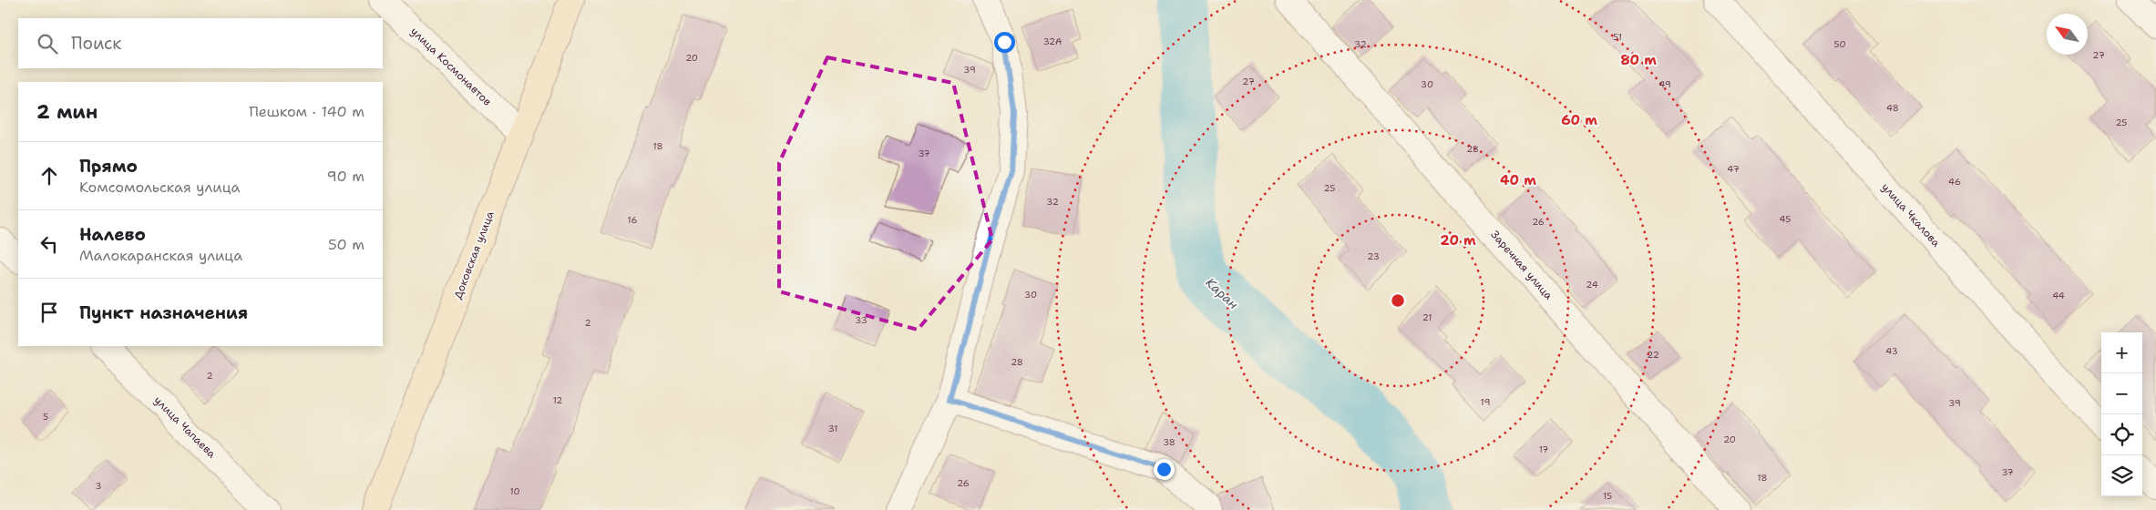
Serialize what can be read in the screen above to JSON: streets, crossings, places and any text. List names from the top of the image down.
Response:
{
  "streets": {
    "main road": ["Доковская улица"],
    "street": [
      "улица Космонавтов",
      "улица Чкалова",
      "Заречная улица",
      "улица Чапаева"
    ]
  },
  "crossings": [
    ["улица Космонавтов", "Доковская улица"]
  ],
  "water": ["Каран"],
  "house_numbers": [
    "51",
    "32А",
    "32",
    "50",
    "27",
    "20",
    "39",
    "27",
    "30",
    "49",
    "48",
    "25",
    "18",
    "28",
    "37",
    "47",
    "46",
    "25",
    "32",
    "45",
    "16",
    "26",
    "23",
    "24",
    "30",
    "44",
    "21",
    "33",
    "2",
    "43",
    "22",
    "28",
    "2",
    "12",
    "19",
    "39",
    "5",
    "31",
    "20",
    "38",
    "17",
    "37",
    "18",
    "26",
    "3",
    "10",
    "15"
  ],
  "north": "top left",
  "page": {
    "search": "Поиск",
    "heading": ["2 мин", "Пешком · 140 m"],
    "list": [
      ["Прямо", "Комсомольская улица", "90 m"],
      ["Налево", "Малокаранская улица", "50 m"],
      "Пункт назначения"
    ],
    "map_buttons": ["+", "−"]
  },
  "rings": [
    "80 m",
    "60 m",
    "40 m",
    "20 m"
  ]
}
